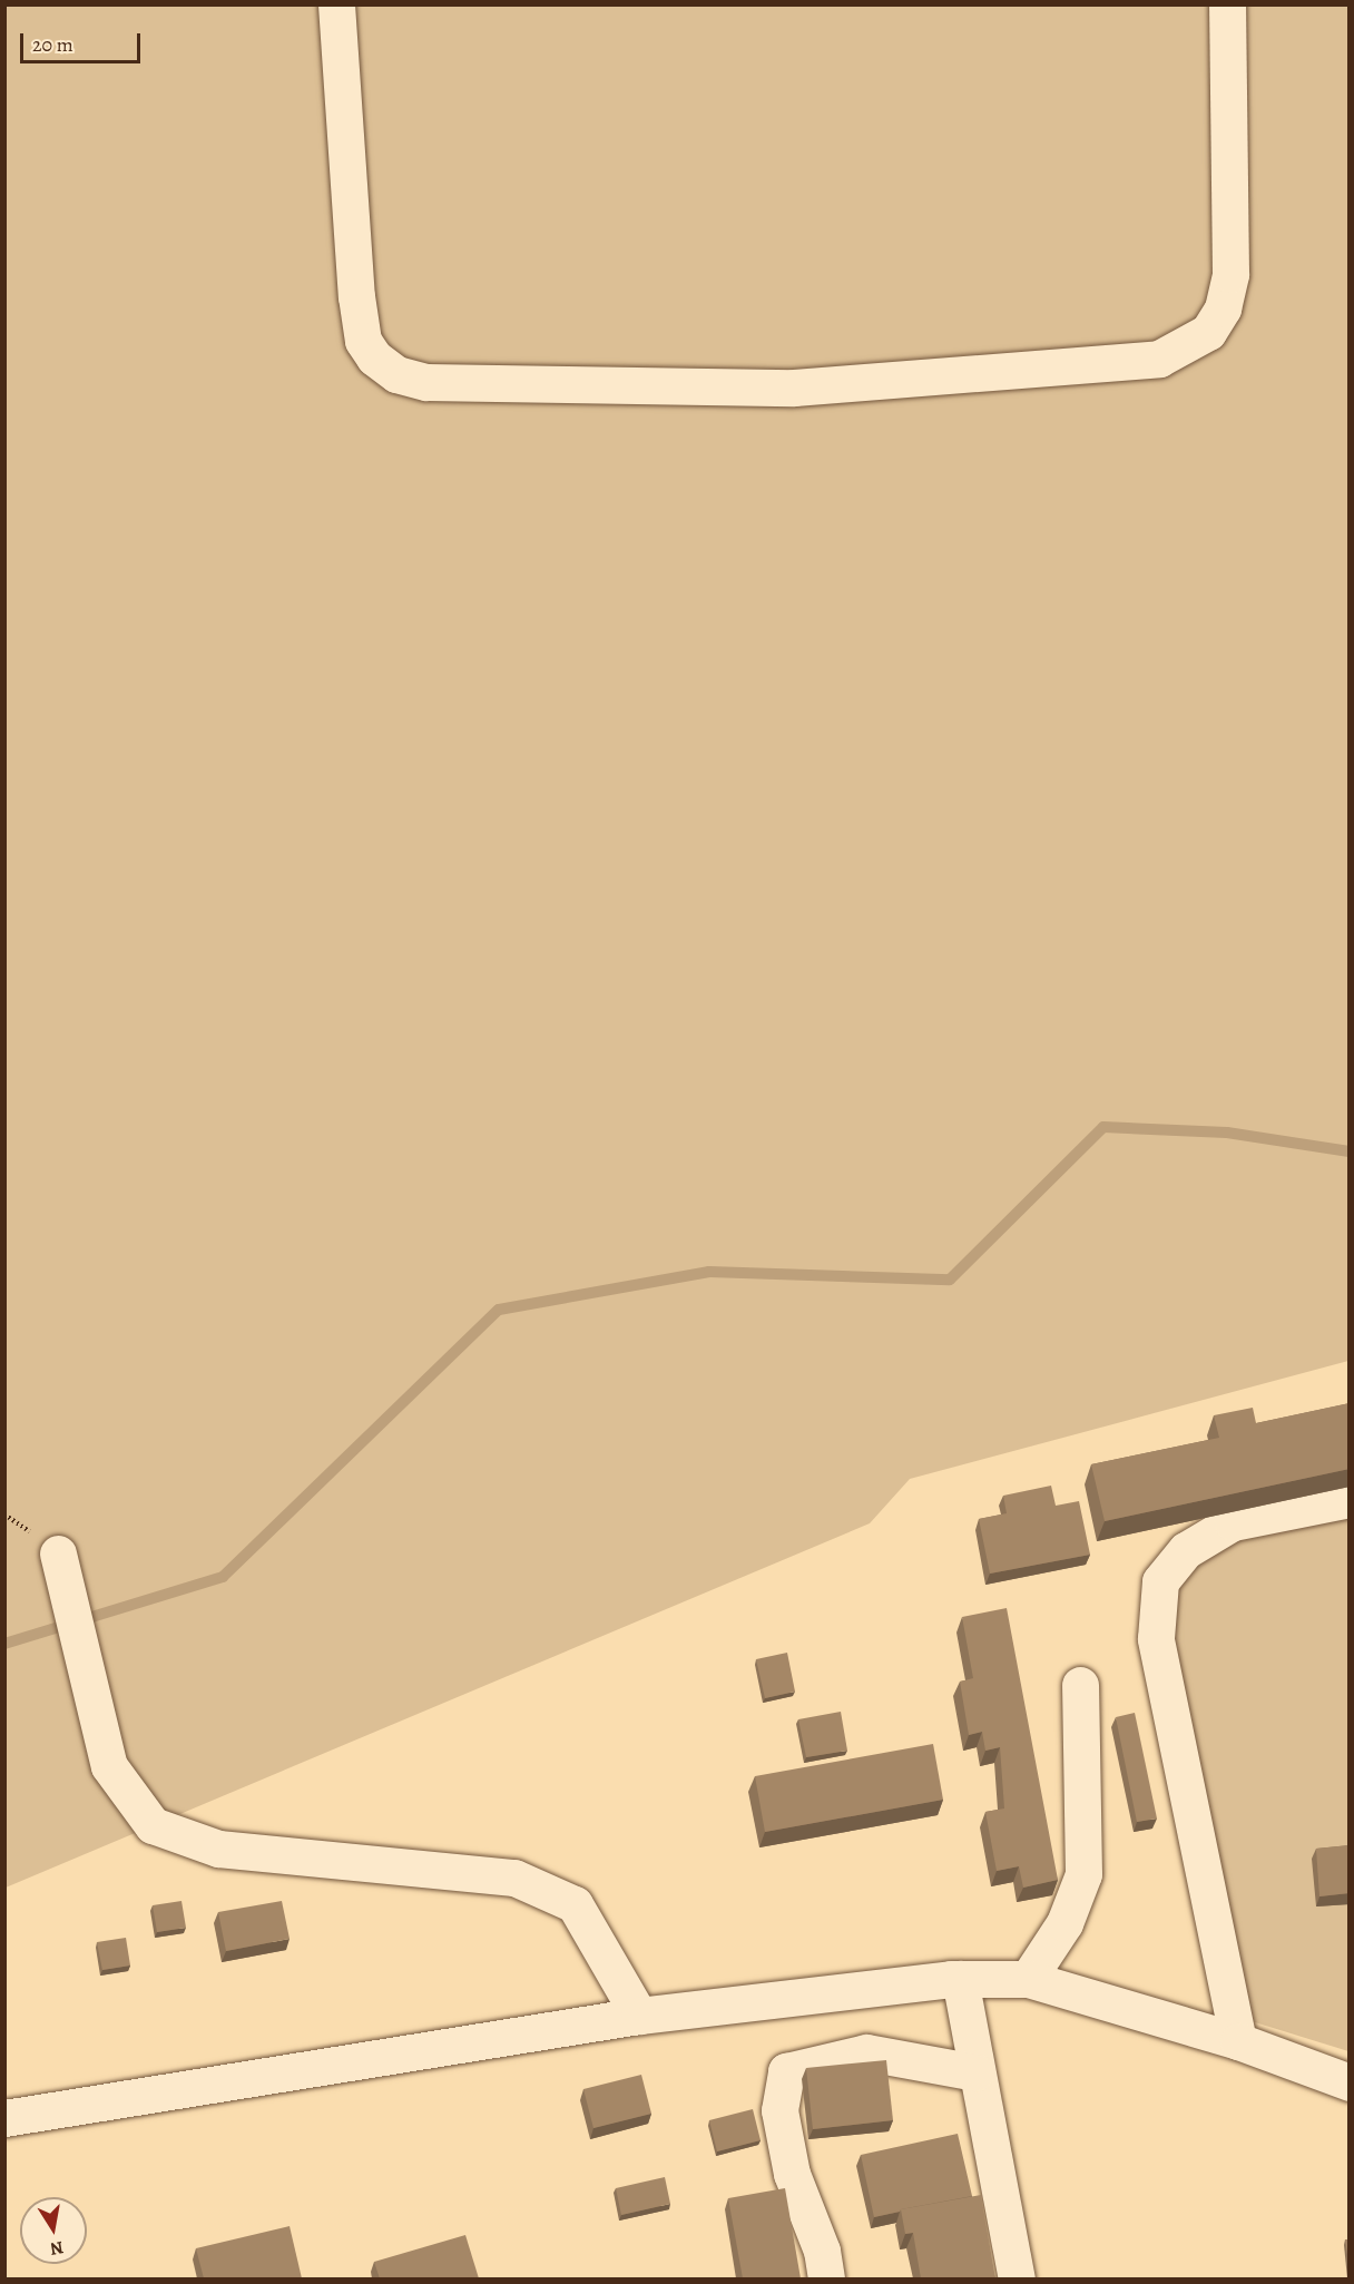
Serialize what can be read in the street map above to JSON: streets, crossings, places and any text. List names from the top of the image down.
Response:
{
  "scale_bar": "20 m",
  "north": "bottom"
}
